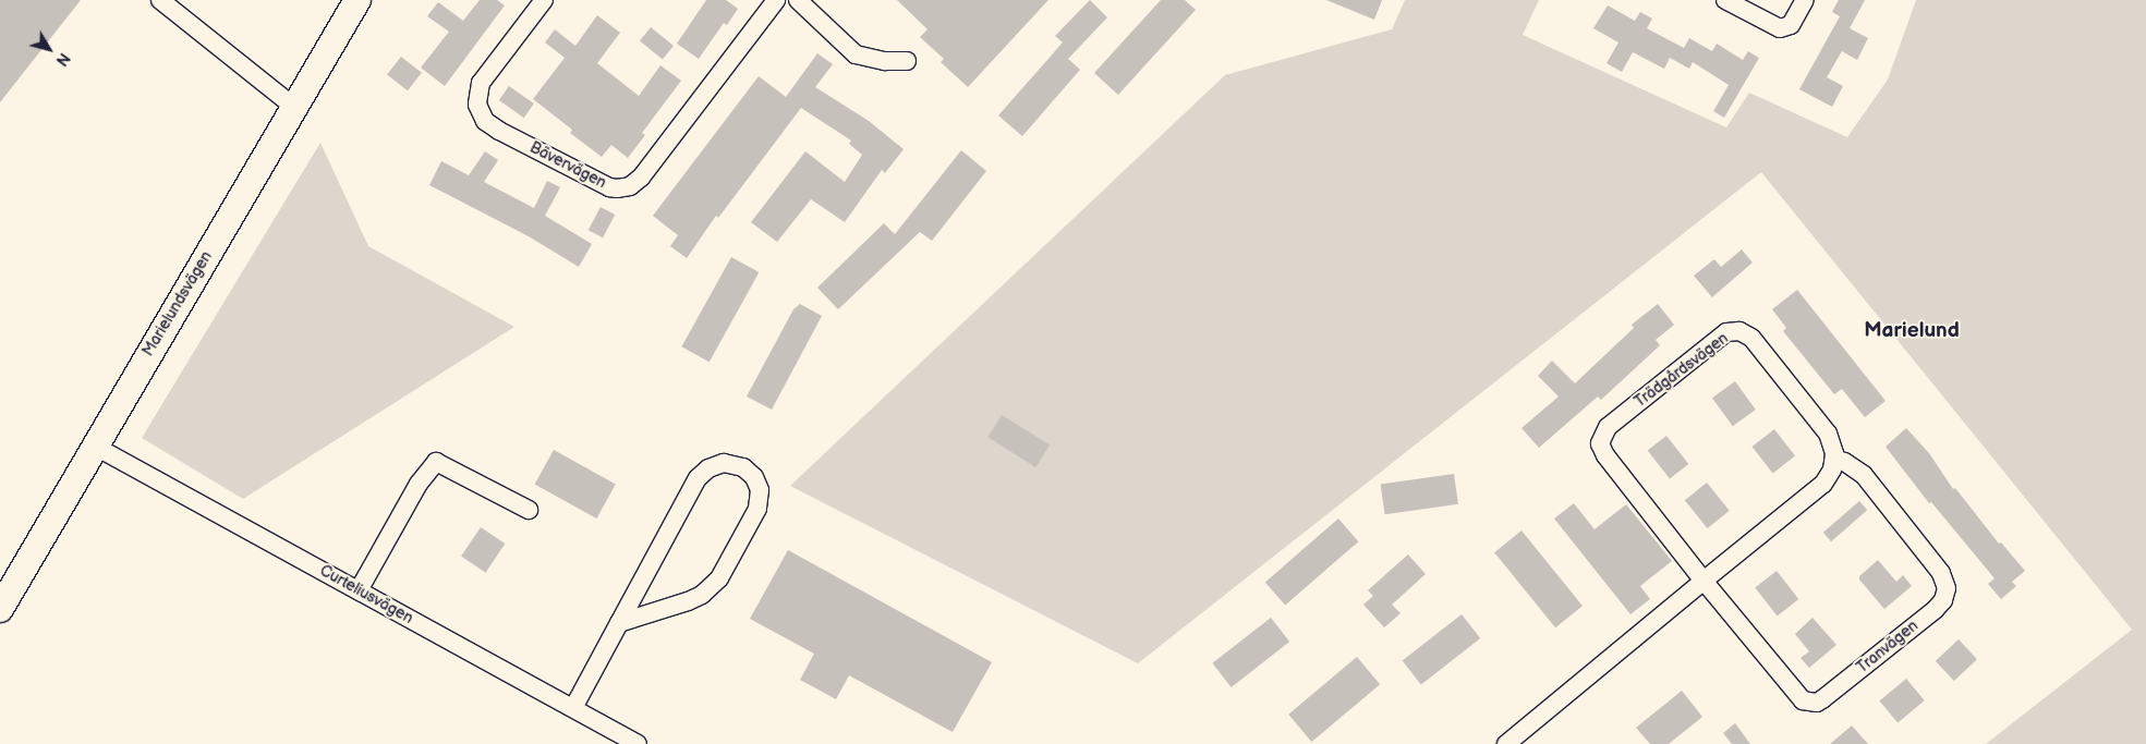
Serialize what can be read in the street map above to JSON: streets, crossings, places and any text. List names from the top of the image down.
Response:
{
  "streets": {
    "street": [
      "Bävervägen",
      "Marielundsvägen",
      "Trädgårdsvägen",
      "Curteliusvägen",
      "Tranvägen"
    ]
  },
  "crossings": [
    ["Marielundsvägen", "Curteliusvägen"],
    ["Trädgårdsvägen", "Tranvägen"]
  ],
  "districts": ["Marielund"],
  "north": "bottom right"
}
